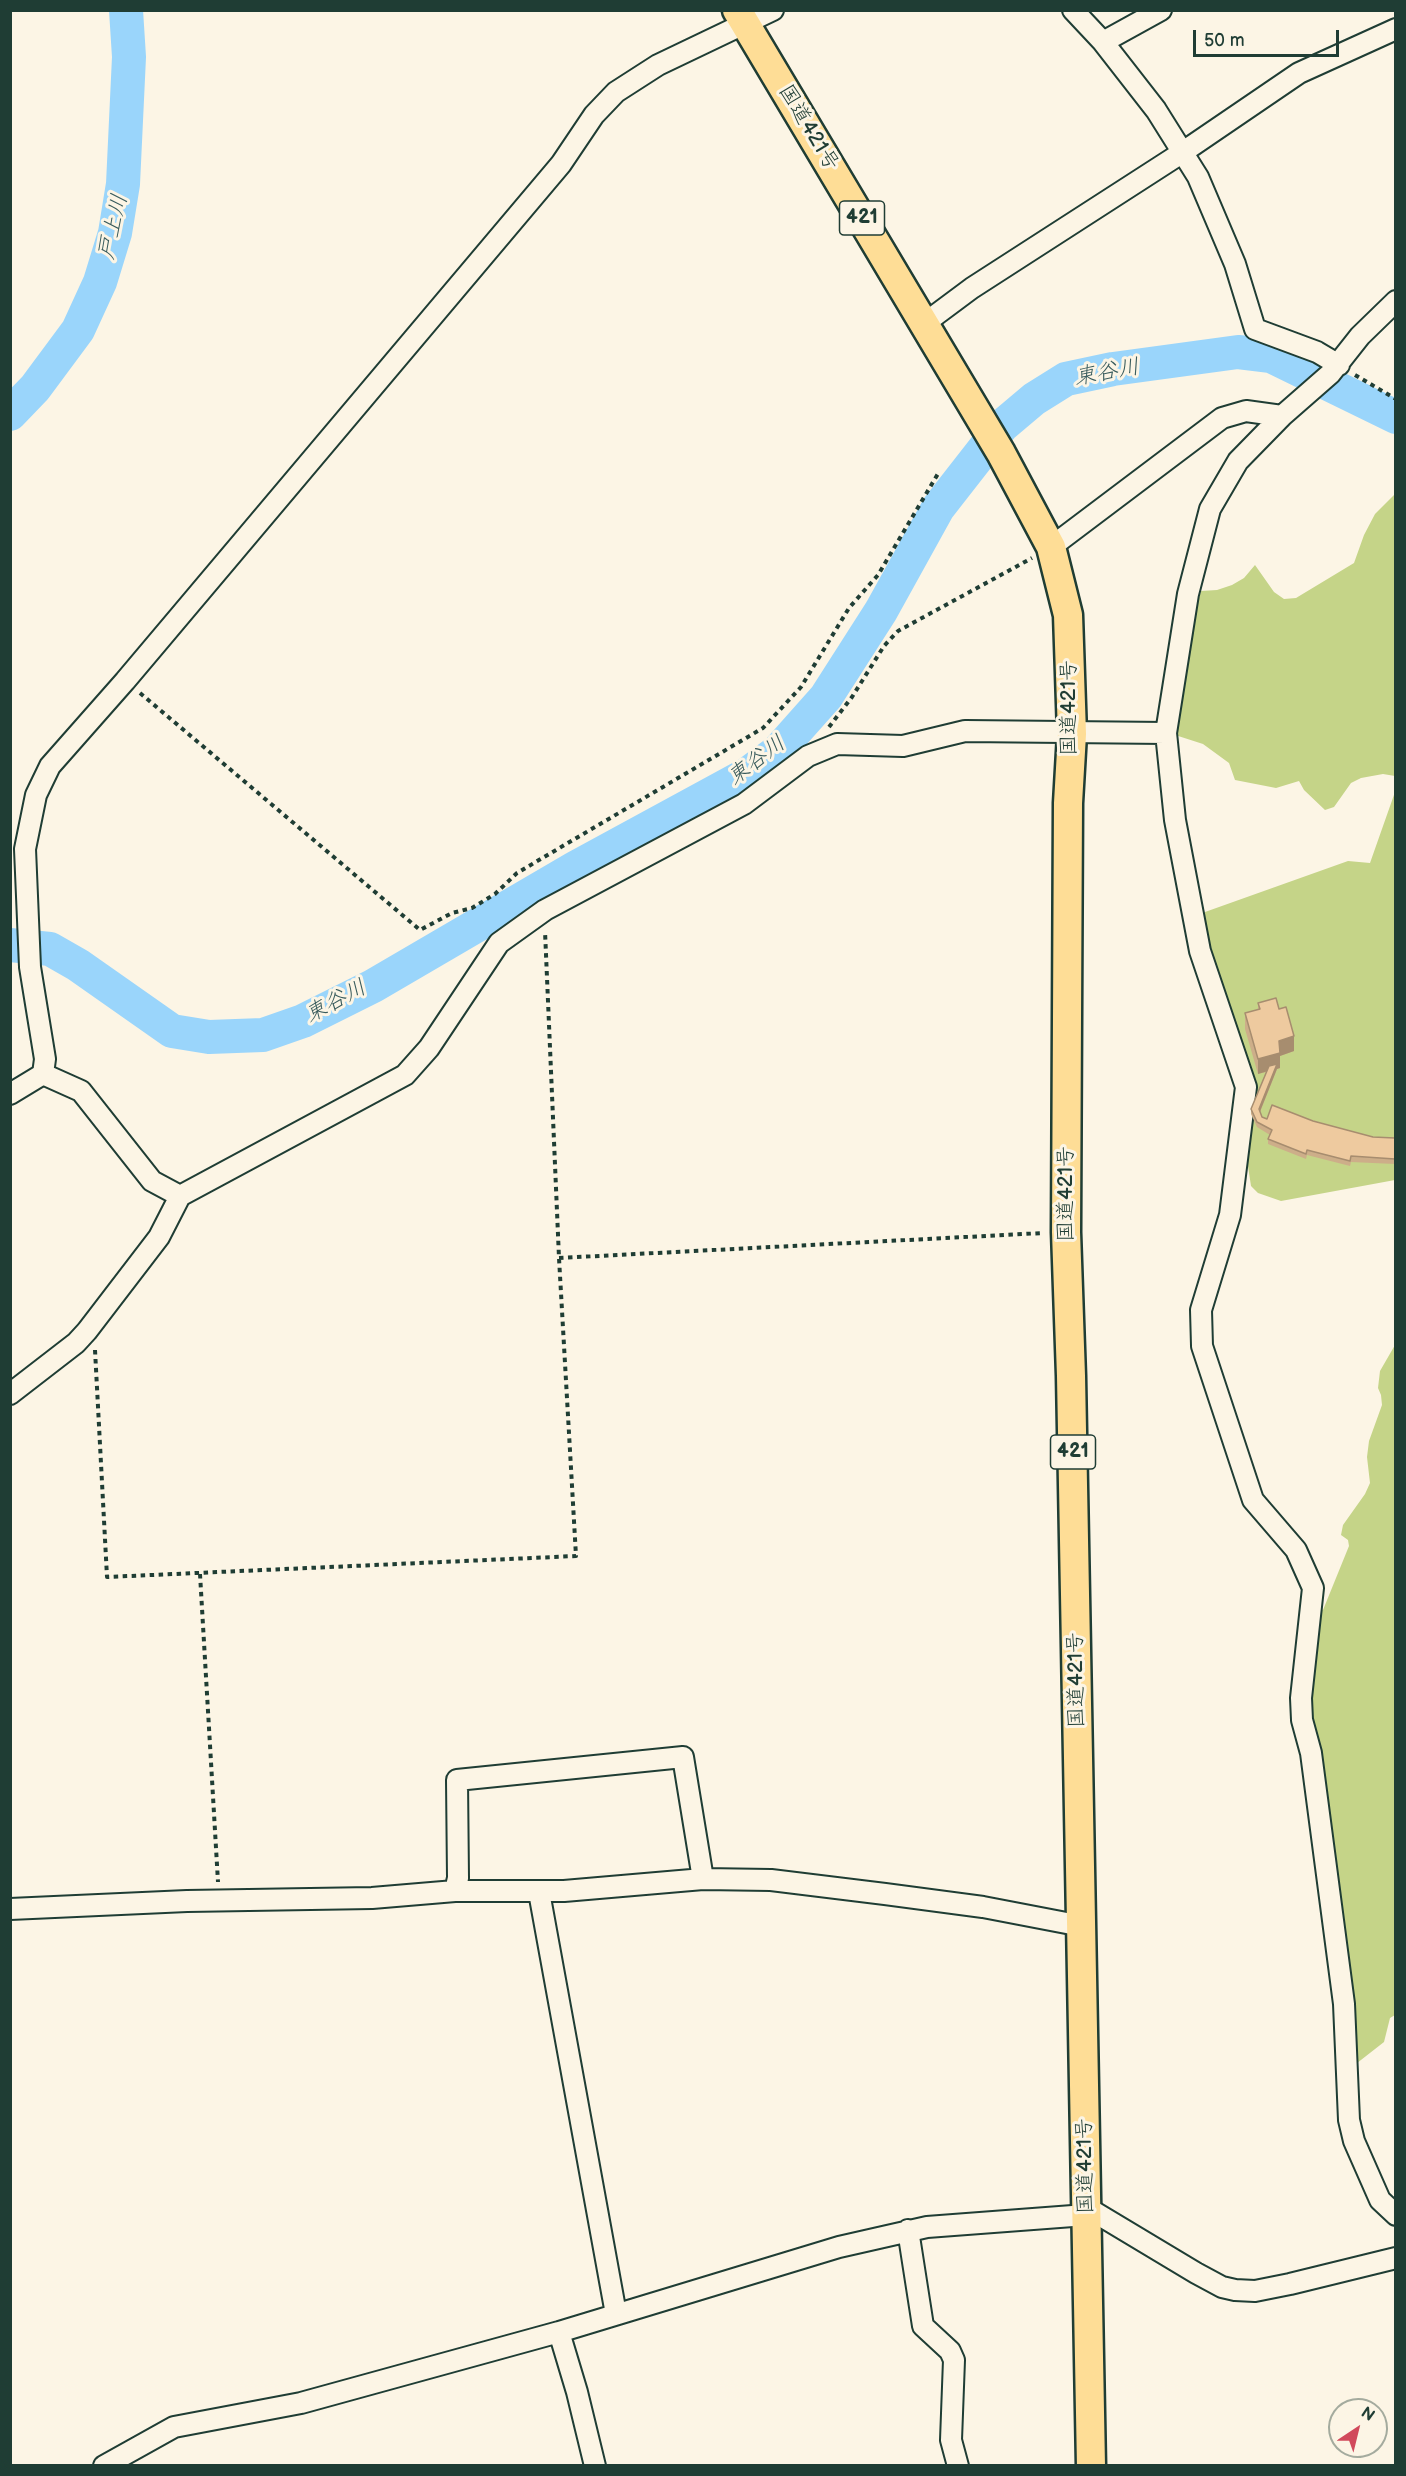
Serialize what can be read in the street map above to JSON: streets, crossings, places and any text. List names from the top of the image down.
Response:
{
  "streets": {
    "highway": ["国道421号", "421"]
  },
  "water": ["戸上川", "東谷川"],
  "scale_bar": "50 m",
  "north": "top right"
}
